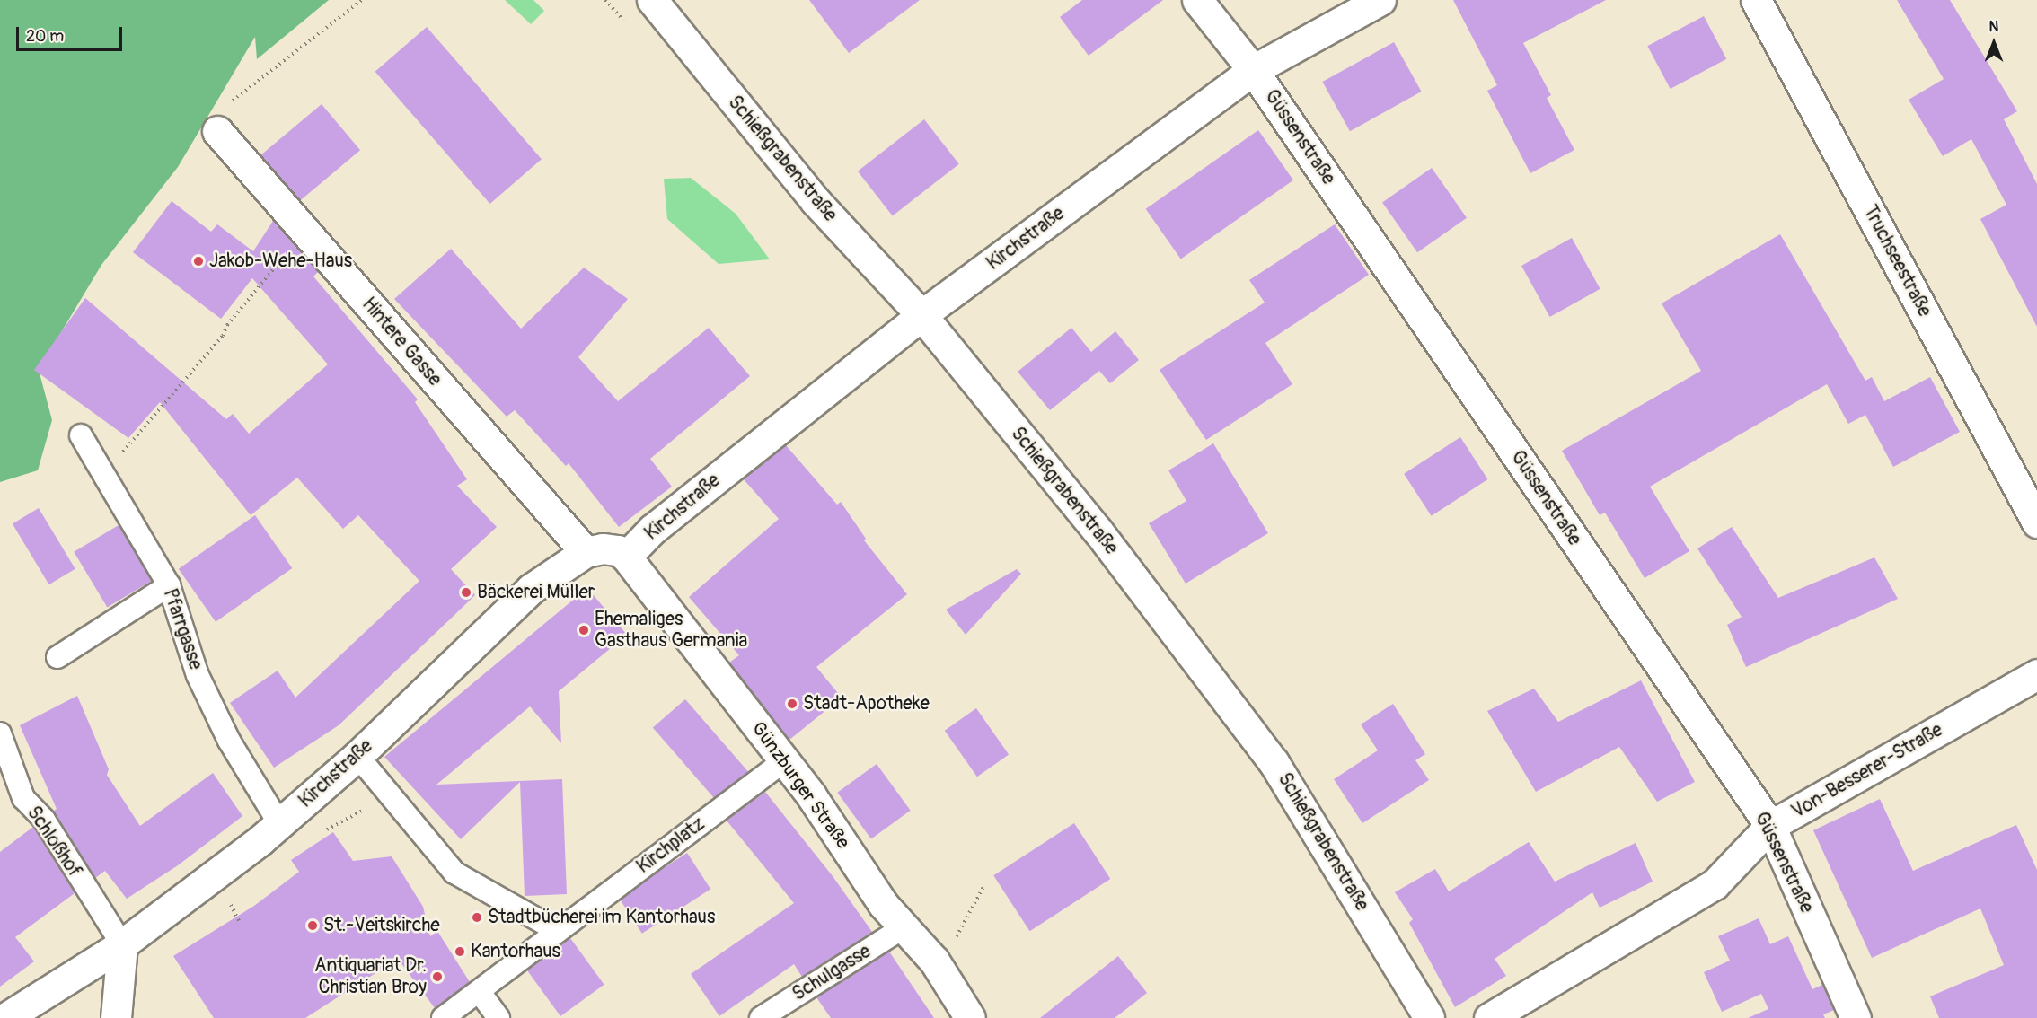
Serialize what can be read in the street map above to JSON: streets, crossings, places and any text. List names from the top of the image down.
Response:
{
  "streets": {
    "street": [
      "Güssenstraße",
      "Schießgrabenstraße",
      "Kirchstraße",
      "Truchseestraße",
      "Hintere Gasse",
      "Von-Besserer-Straße",
      "Günzburger Straße"
    ],
    "lane": [
      "Pfarrgasse",
      "Schloßhof",
      "Kirchplatz",
      "Schulgasse"
    ]
  },
  "crossings": [
    ["Güssenstraße", "Kirchstraße"],
    ["Güssenstraße", "Von-Besserer-Straße"],
    ["Schießgrabenstraße", "Kirchstraße"],
    ["Kirchstraße", "Hintere Gasse"],
    ["Kirchstraße", "Pfarrgasse"],
    ["Kirchstraße", "Günzburger Straße"],
    ["Kirchstraße", "Schloßhof"],
    ["Günzburger Straße", "Kirchplatz"],
    ["Günzburger Straße", "Schulgasse"]
  ],
  "places": [
    "Jakob-Wehe-Haus",
    "Bäckerei Müller",
    "Ehemaliges Gasthaus Germania",
    "Stadt-Apotheke",
    "Stadtbücherei im Kantorhaus",
    "St.-Veitskirche",
    "Kantorhaus",
    "Antiquariat Dr. Christian Broy"
  ],
  "scale_bar": "20 m",
  "north": "top"
}
